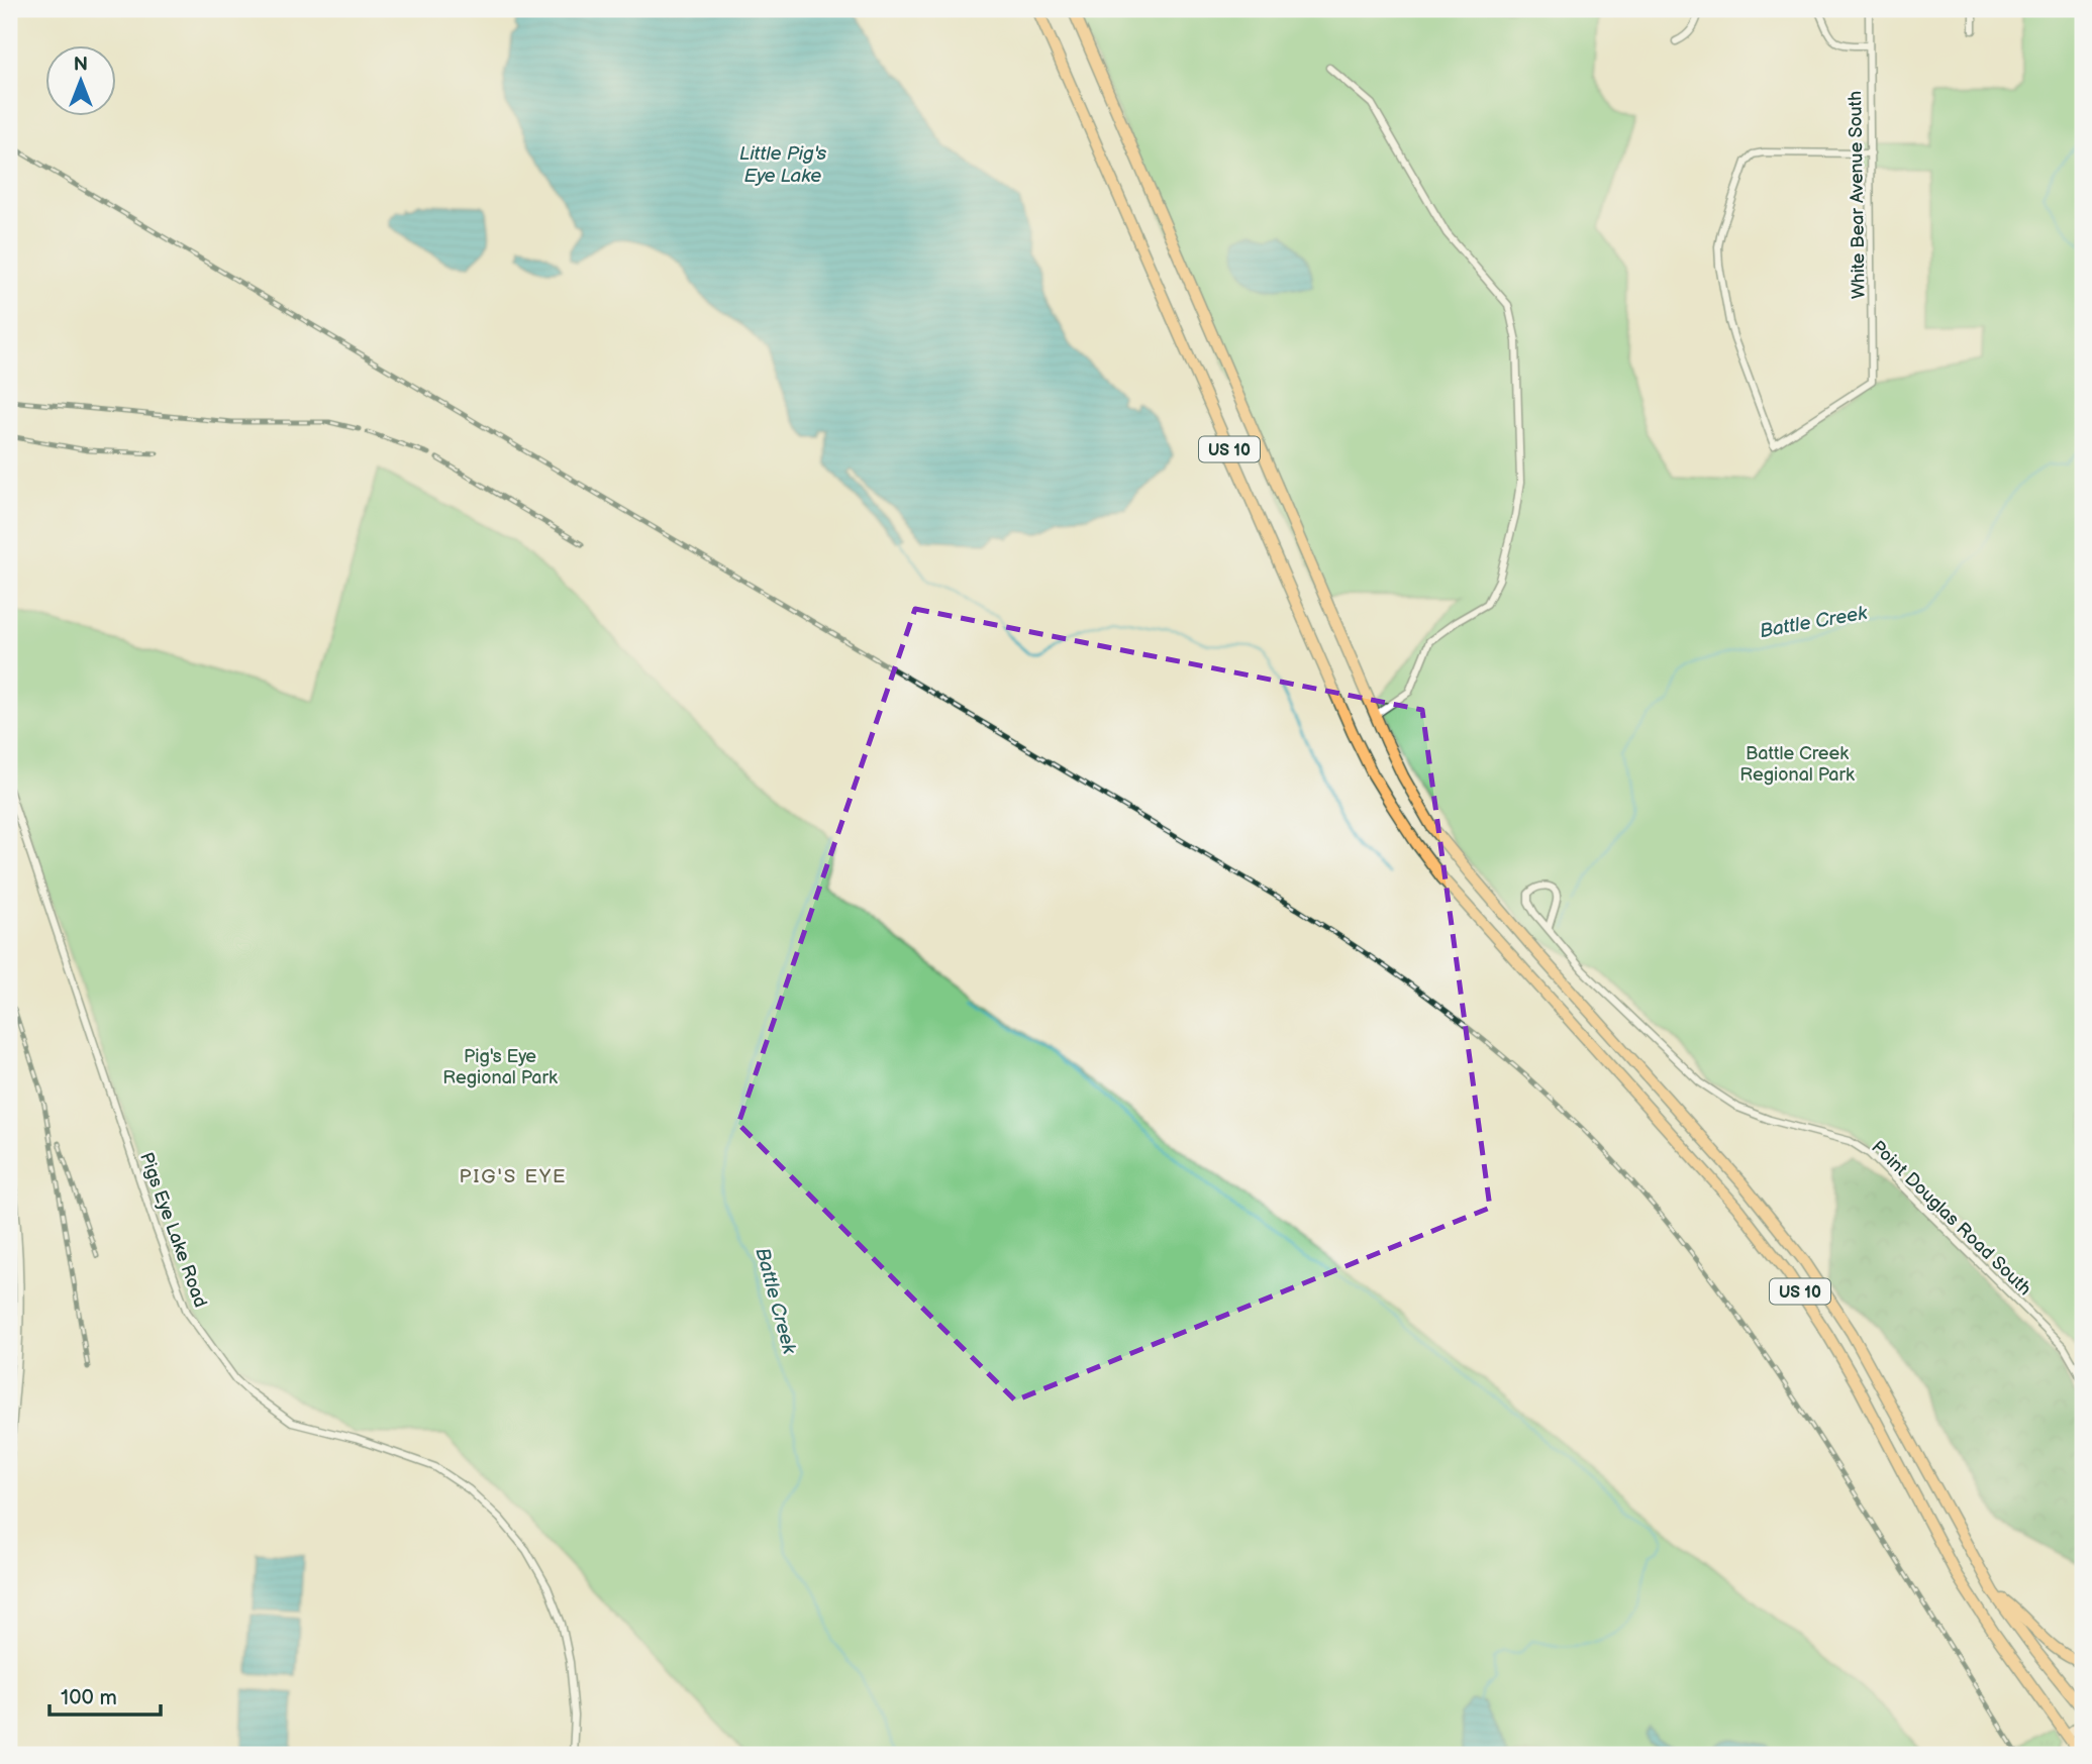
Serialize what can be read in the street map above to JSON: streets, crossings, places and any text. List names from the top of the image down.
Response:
{
  "streets": {
    "highway": ["US 10"],
    "street": ["White Bear Avenue South", "Point Douglas Road South", "Pigs Eye Lake Road"]
  },
  "districts": ["PIG'S EYE"],
  "water": ["Little Pig's Eye Lake", "Battle Creek"],
  "parks": ["Battle Creek Regional Park", "Pig's Eye Regional Park"],
  "scale_bar": "100 m",
  "north": "top"
}
